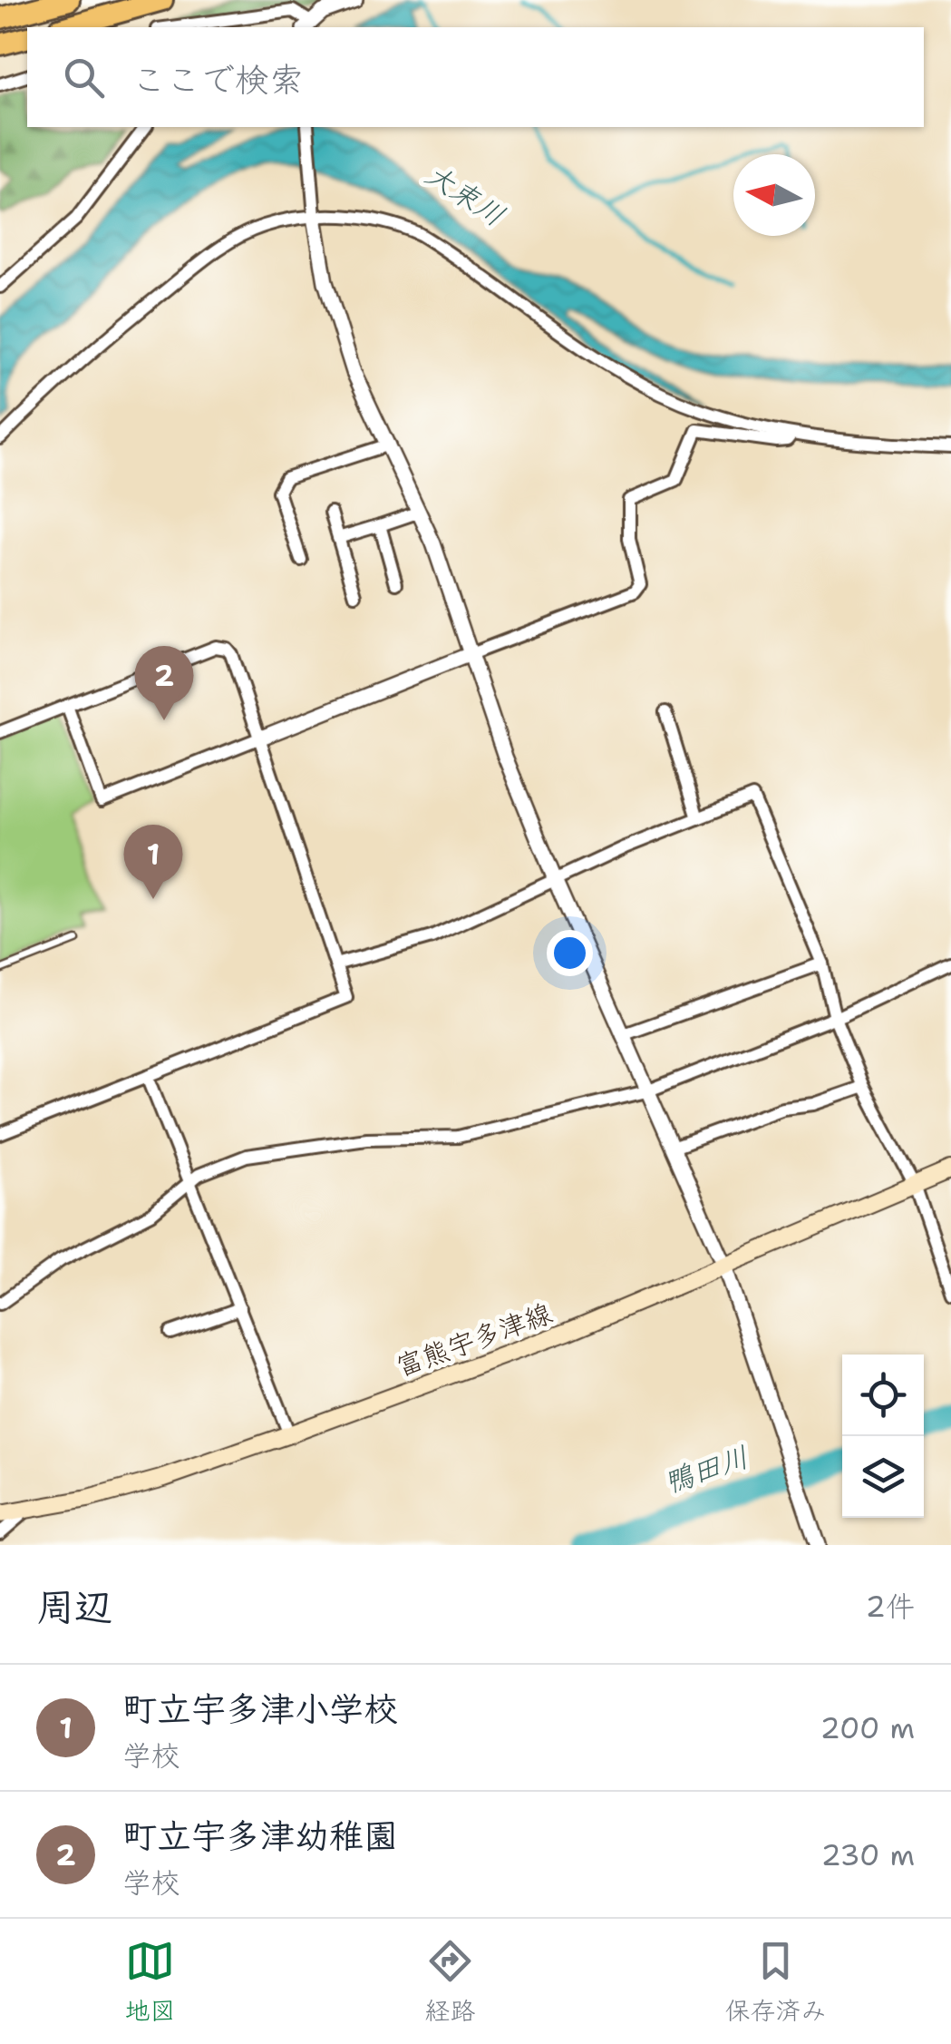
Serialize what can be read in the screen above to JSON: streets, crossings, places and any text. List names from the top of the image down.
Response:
{
  "streets": {
    "main road": ["富熊宇多津線"]
  },
  "water": ["大束川", "鴨田川"],
  "north": "left",
  "page": {
    "search": "ここで検索",
    "pins": ["2", "1"],
    "heading": ["周辺", "2件"],
    "list": [
      {
        "mark": "1",
        "name": "町立宇多津小学校",
        "note": "学校",
        "value": "200 m"
      },
      {
        "mark": "2",
        "name": "町立宇多津幼稚園",
        "note": "学校",
        "value": "230 m"
      }
    ],
    "nav": ["地図", "経路", "保存済み"]
  }
}
